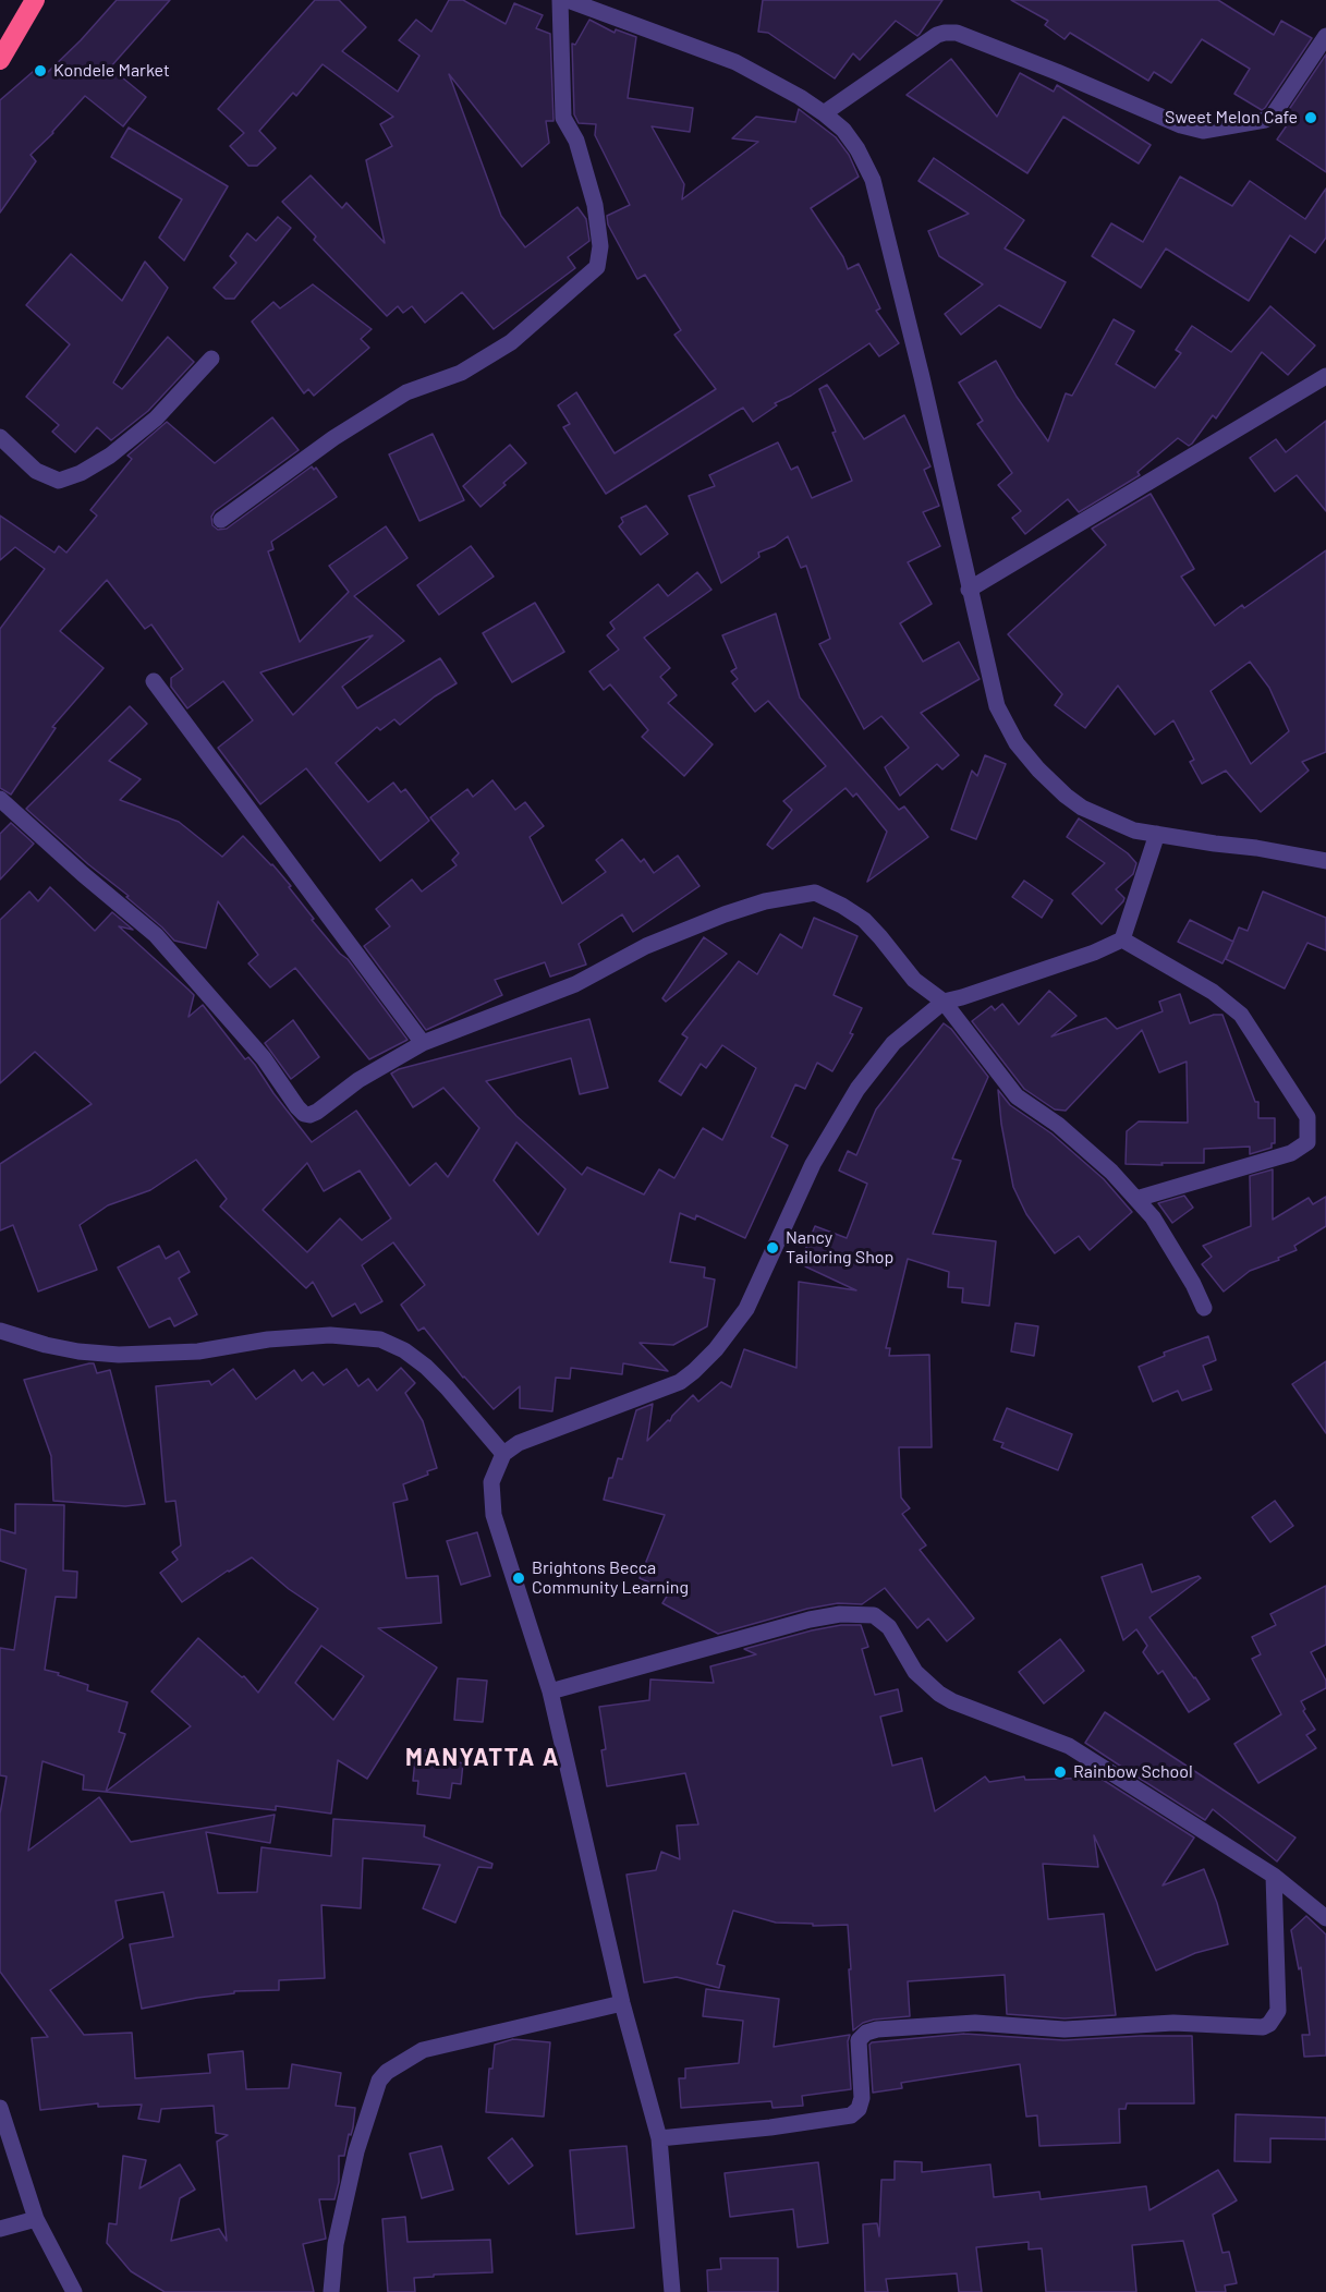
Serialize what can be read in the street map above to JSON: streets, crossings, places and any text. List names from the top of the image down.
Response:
{
  "districts": ["MANYATTA A"],
  "places": [
    "Kondele Market",
    "Sweet Melon Cafe",
    "Nancy Tailoring Shop",
    "Brightons Becca Community Learning",
    "Rainbow School"
  ]
}
